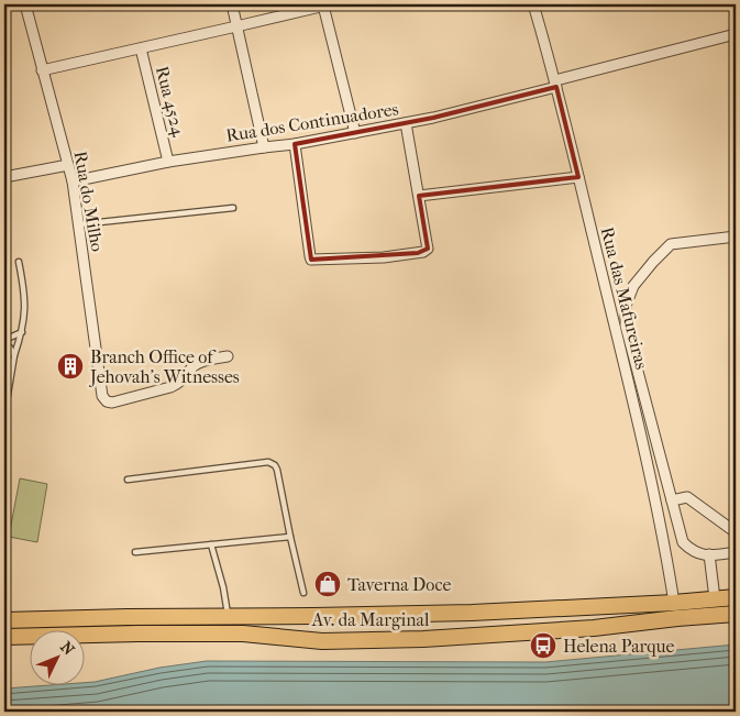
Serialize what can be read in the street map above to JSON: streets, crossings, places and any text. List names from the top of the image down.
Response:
{
  "streets": {
    "main road": ["Av. da Marginal"],
    "street": [
      "Rua 4524",
      "Rua dos Continuadores",
      "Rua do Milho",
      "Rua das Mafureiras"
    ]
  },
  "crossings": [
    ["Rua 4524", "Rua dos Continuadores"],
    ["Rua dos Continuadores", "Rua do Milho"],
    ["Rua dos Continuadores", "Rua das Mafureiras"],
    ["Rua das Mafureiras", "Av. da Marginal"]
  ],
  "places": {
    "building": ["Branch Office of Jehovah's Witnesses"],
    "shop": ["Taverna Doce"],
    "bus stop": ["Helena Parque"]
  },
  "north": "top right"
}
